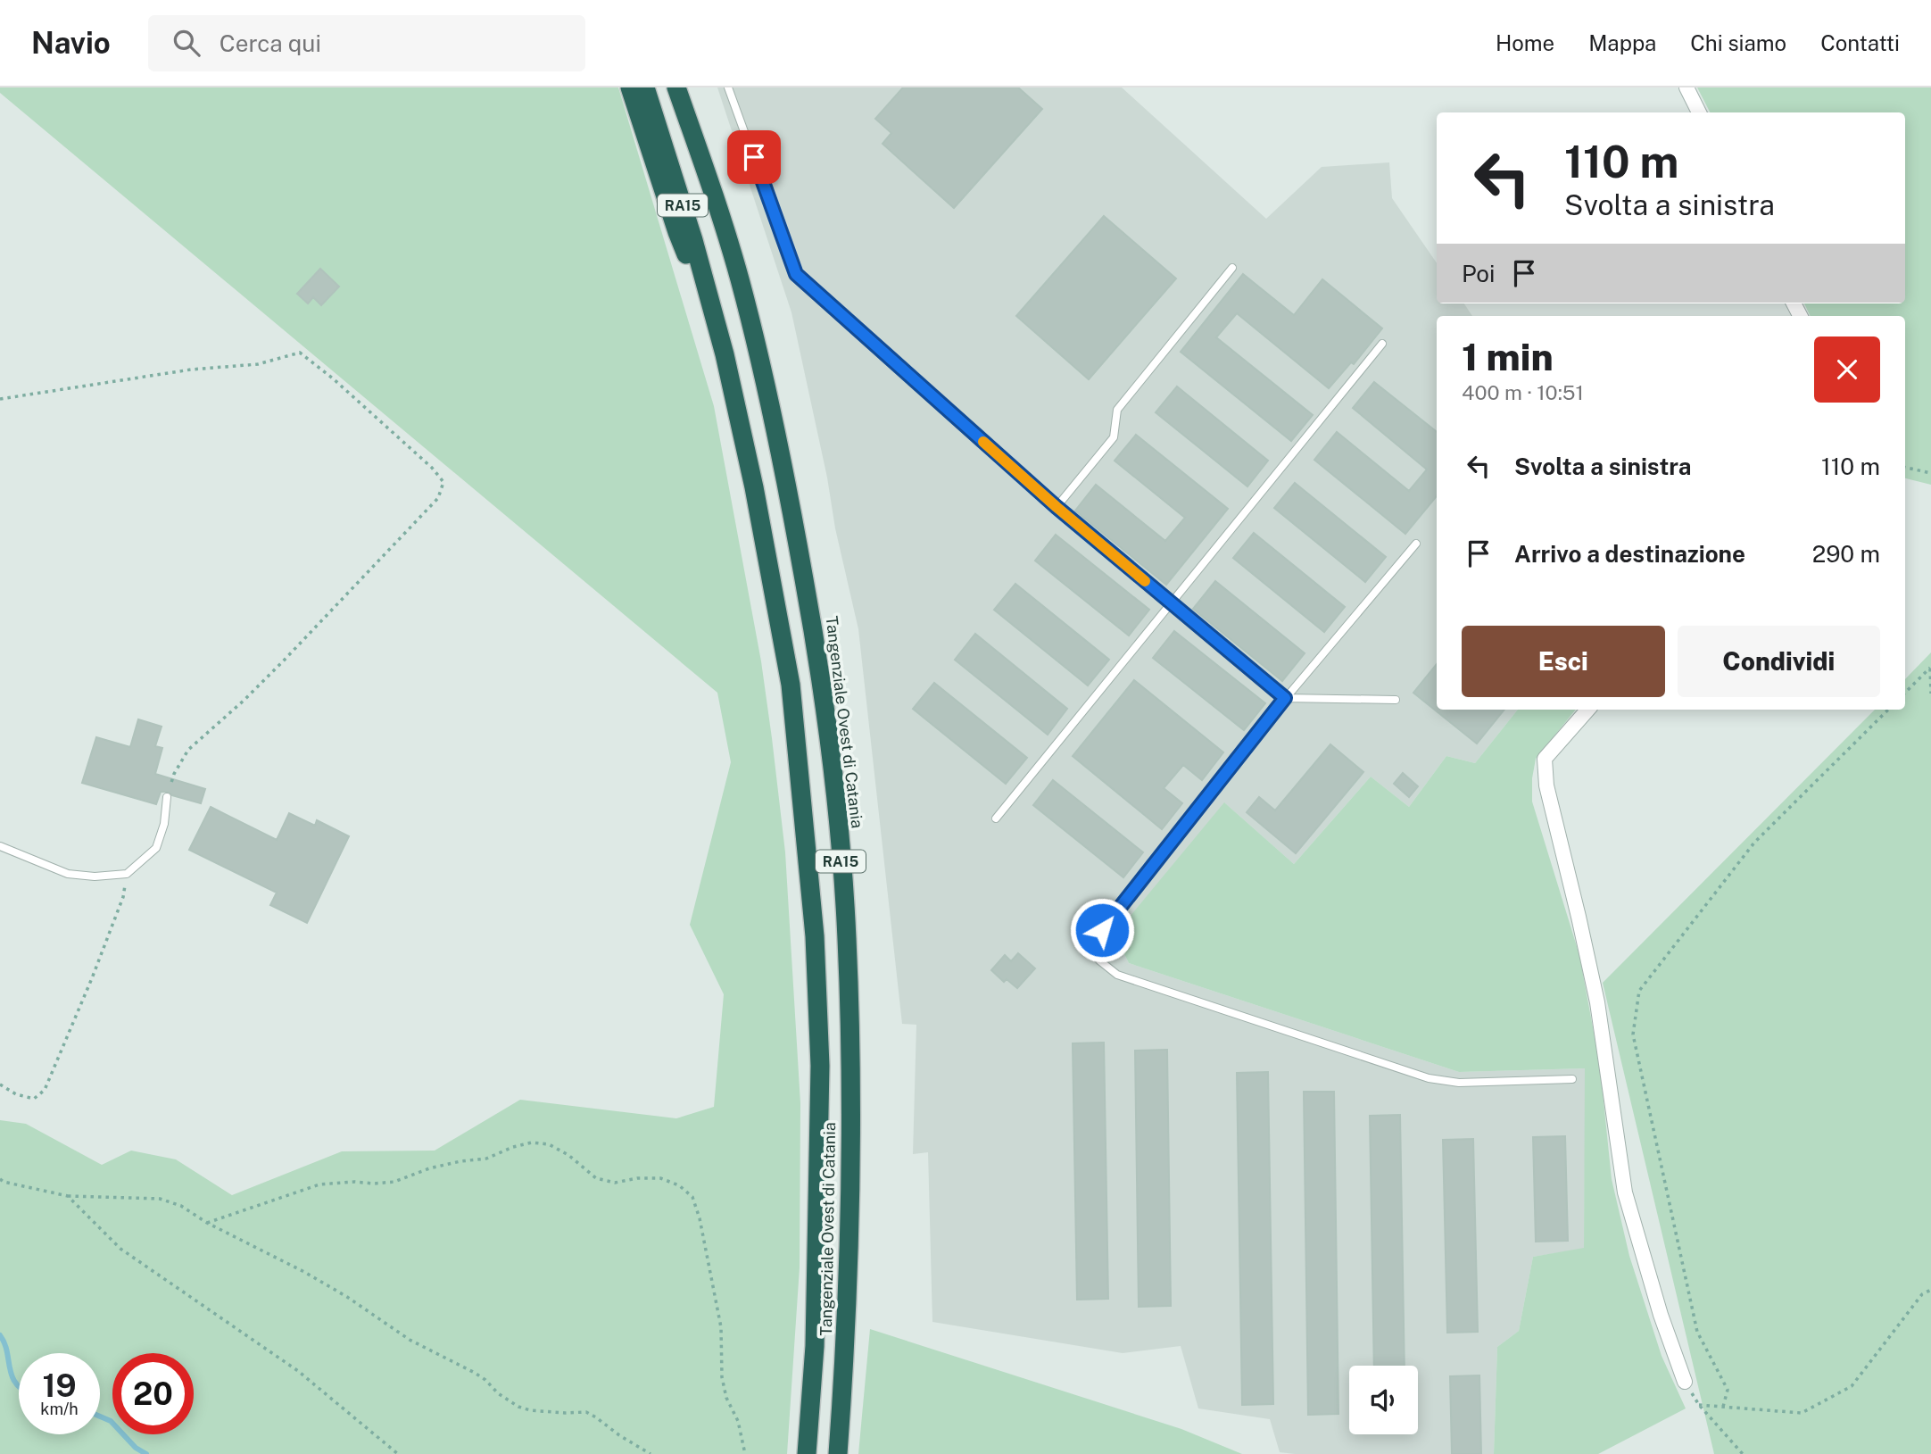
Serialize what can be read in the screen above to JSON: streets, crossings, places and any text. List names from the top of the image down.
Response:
{
  "streets": {
    "highway": ["RA15", "Tangenziale Ovest di Catania"]
  },
  "page": {
    "header": "Navio",
    "search": "Cerca qui",
    "nav": [
      "Home",
      "Mappa",
      "Chi siamo",
      "Contatti"
    ],
    "turn": ["110 m", "Svolta a sinistra"],
    "then": "Poi",
    "heading": ["1 min", "400 m · 10:51"],
    "list": [
      {
        "name": "Svolta a sinistra",
        "value": "110 m"
      },
      {
        "name": "Arrivo a destinazione",
        "value": "290 m"
      }
    ],
    "buttons": ["Esci", "Condividi"],
    "speed": "19 km/h",
    "limit": "20"
  }
}
